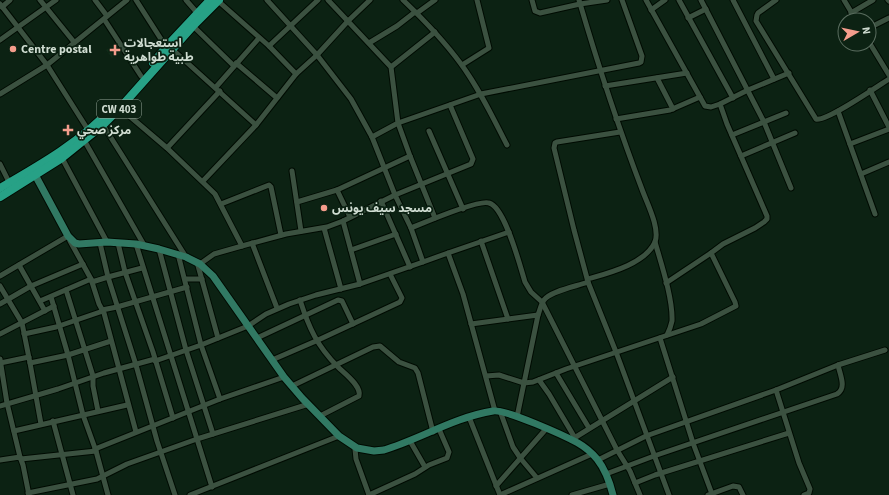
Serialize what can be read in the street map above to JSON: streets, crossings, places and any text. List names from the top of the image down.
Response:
{
  "streets": {
    "main road": ["CW 403"]
  },
  "places": {
    "other": ["Centre postal", "مسجد سيف يونس"],
    "health": ["استعجالات طبية طواهرية", "مركز صحي"]
  },
  "north": "right"
}
